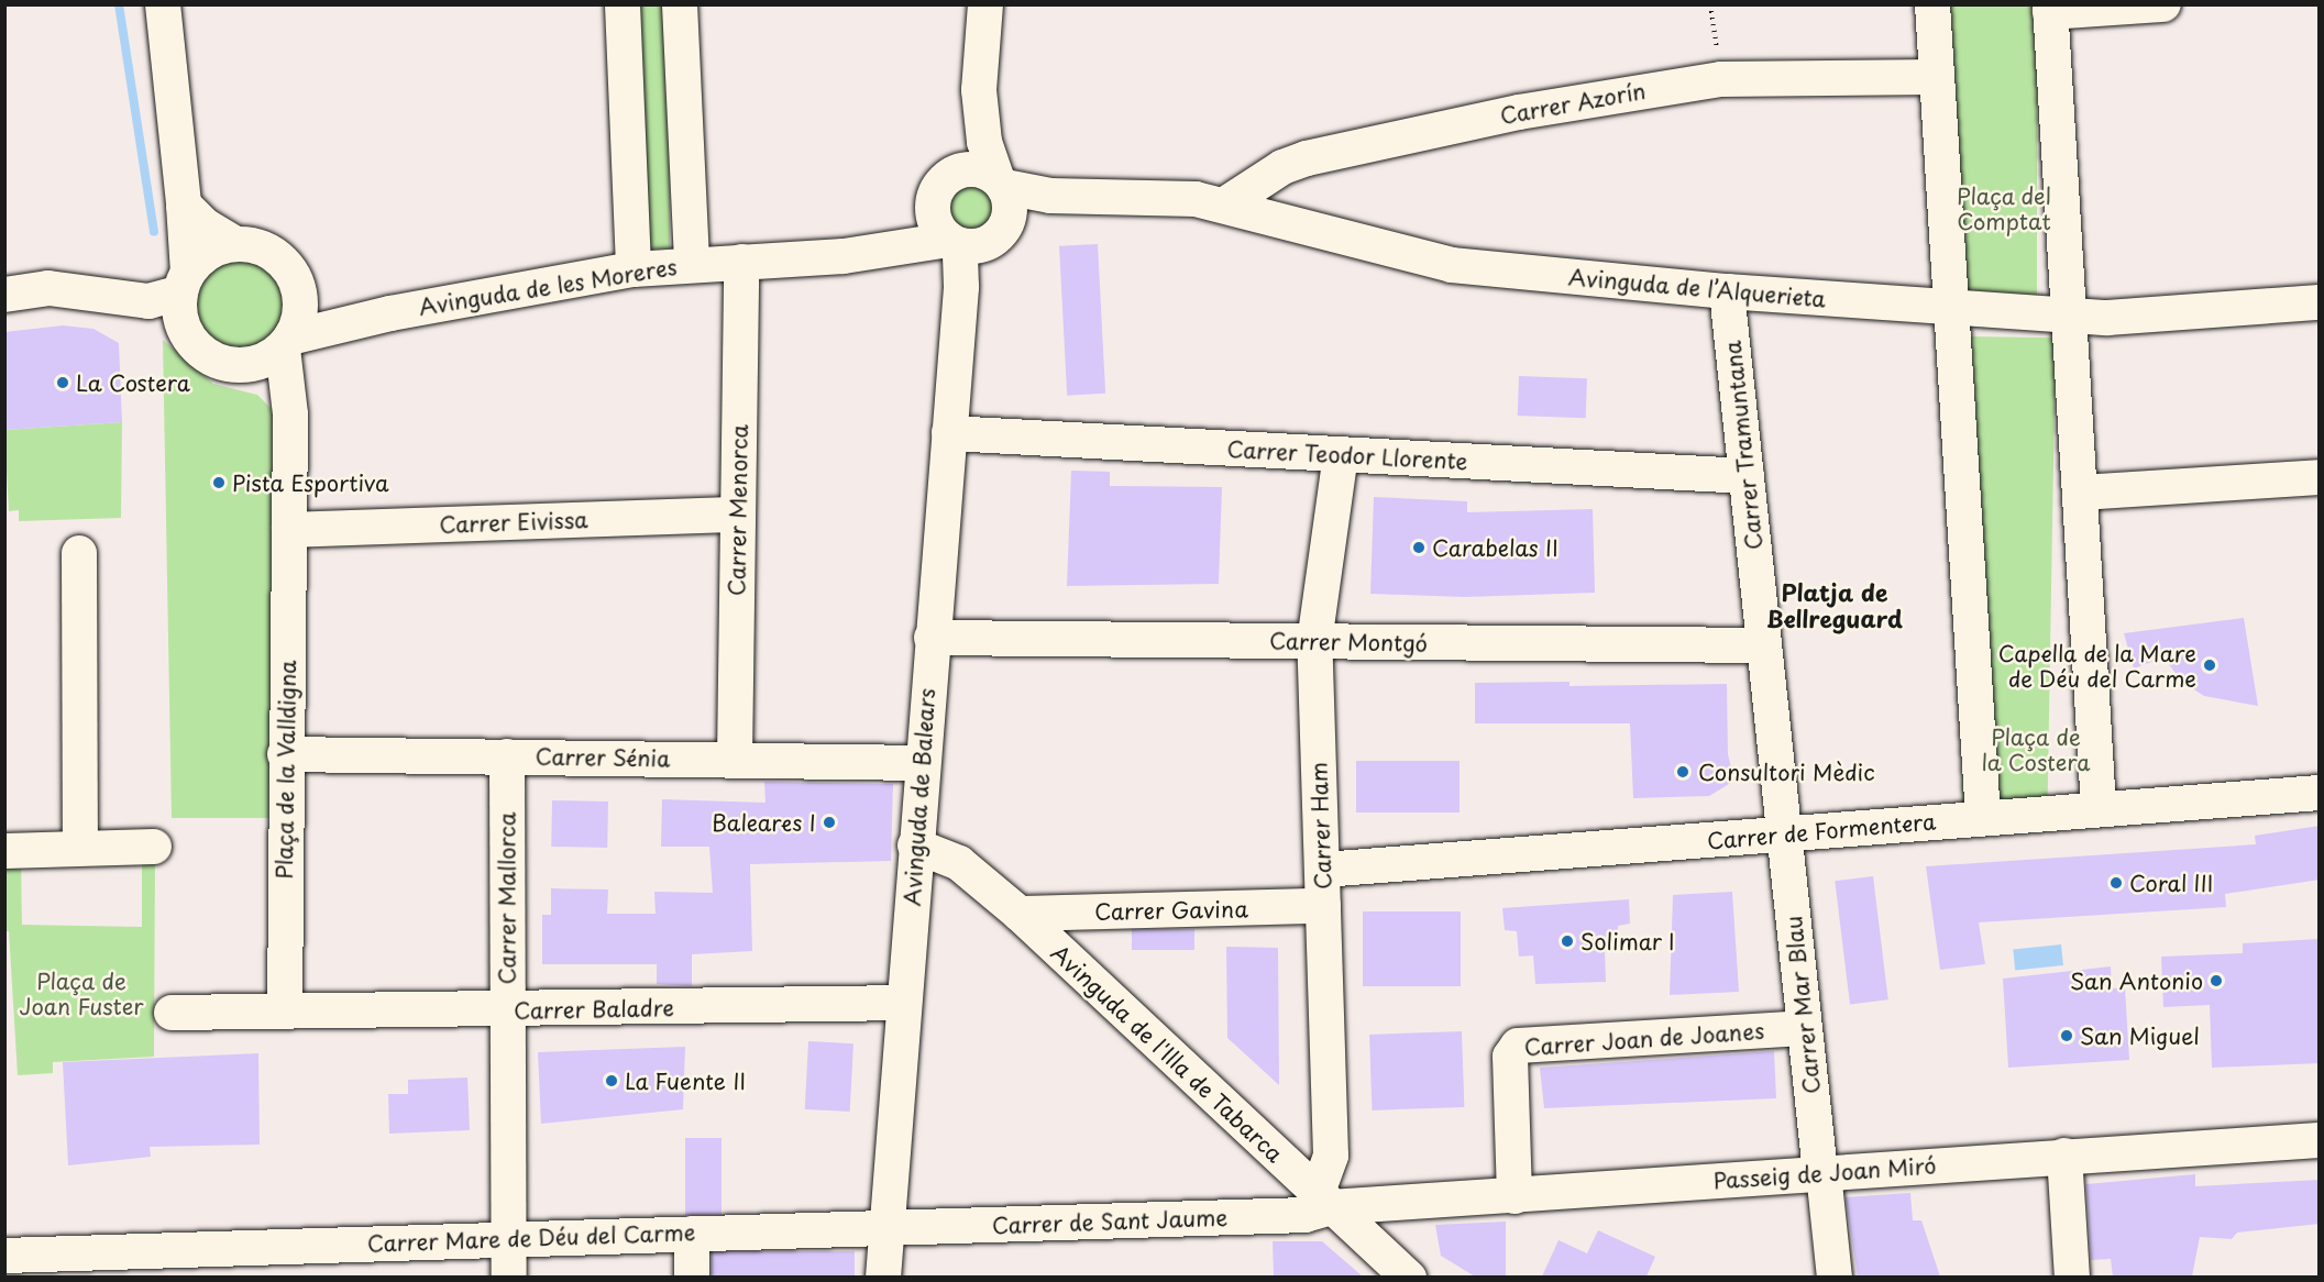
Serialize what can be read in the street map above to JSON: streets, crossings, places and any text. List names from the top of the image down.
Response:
{
  "streets": {
    "street": [
      "Carrer Azorín",
      "Avinguda de les Moreres",
      "Avinguda de l’Alquerieta",
      "Carrer Tramuntana",
      "Carrer Teodor Llorente",
      "Carrer Menorca",
      "Carrer Eivissa",
      "Carrer Montgó",
      "Carrer Sénia",
      "Plaça de la Valldigna",
      "Avinguda de Balears",
      "Carrer Ham",
      "Carrer de Formentera",
      "Carrer Mallorca",
      "Carrer Gavina",
      "Carrer Mar Blau",
      "Carrer Baladre",
      "Carrer Joan de Joanes",
      "Avinguda de l'Illa de Tabarca",
      "Passeig de Joan Miró",
      "Carrer de Sant Jaume",
      "Carrer Mare de Déu del Carme"
    ]
  },
  "crossings": [
    ["Carrer Azorín", "Avinguda de l’Alquerieta"],
    ["Avinguda de les Moreres", "Avinguda de l’Alquerieta"],
    ["Avinguda de les Moreres", "Carrer Menorca"],
    ["Avinguda de les Moreres", "Plaça de la Valldigna"],
    ["Avinguda de les Moreres", "Avinguda de Balears"],
    ["Avinguda de l’Alquerieta", "Carrer Tramuntana"],
    ["Carrer Tramuntana", "Carrer Teodor Llorente"],
    ["Carrer Tramuntana", "Carrer Montgó"],
    ["Carrer Tramuntana", "Carrer de Formentera"],
    ["Carrer Tramuntana", "Carrer Mar Blau"],
    ["Carrer Teodor Llorente", "Avinguda de Balears"],
    ["Carrer Teodor Llorente", "Carrer Ham"],
    ["Carrer Menorca", "Carrer Eivissa"],
    ["Carrer Menorca", "Carrer Sénia"],
    ["Carrer Eivissa", "Plaça de la Valldigna"],
    ["Carrer Montgó", "Avinguda de Balears"],
    ["Carrer Montgó", "Carrer Ham"],
    ["Carrer Sénia", "Plaça de la Valldigna"],
    ["Carrer Sénia", "Avinguda de Balears"],
    ["Carrer Sénia", "Carrer Mallorca"],
    ["Plaça de la Valldigna", "Carrer Baladre"],
    ["Avinguda de Balears", "Carrer Baladre"],
    ["Avinguda de Balears", "Avinguda de l'Illa de Tabarca"],
    ["Avinguda de Balears", "Carrer de Sant Jaume"],
    ["Avinguda de Balears", "Carrer Mare de Déu del Carme"],
    ["Carrer Ham", "Carrer de Formentera"],
    ["Carrer Ham", "Carrer Gavina"],
    ["Carrer Ham", "Avinguda de l'Illa de Tabarca"],
    ["Carrer Ham", "Passeig de Joan Miró"],
    ["Carrer Ham", "Carrer de Sant Jaume"],
    ["Carrer de Formentera", "Carrer Mar Blau"],
    ["Carrer Mallorca", "Carrer Baladre"],
    ["Carrer Mallorca", "Carrer Mare de Déu del Carme"],
    ["Carrer Gavina", "Avinguda de l'Illa de Tabarca"],
    ["Carrer Mar Blau", "Carrer Joan de Joanes"],
    ["Carrer Mar Blau", "Passeig de Joan Miró"],
    ["Carrer Joan de Joanes", "Passeig de Joan Miró"],
    ["Avinguda de l'Illa de Tabarca", "Passeig de Joan Miró"],
    ["Avinguda de l'Illa de Tabarca", "Carrer de Sant Jaume"],
    ["Passeig de Joan Miró", "Carrer de Sant Jaume"],
    ["Carrer de Sant Jaume", "Carrer Mare de Déu del Carme"]
  ],
  "districts": ["Platja de Bellreguard"],
  "parks": ["Plaça del Comptat", "Plaça de la Costera", "Plaça de Joan Fuster"],
  "places": [
    "La Costera",
    "Pista Esportiva",
    "Carabelas II",
    "Capella de la Mare de Déu del Carme",
    "Consultori Mèdic",
    "Baleares I",
    "Coral III",
    "Solimar I",
    "San Antonio",
    "San Miguel",
    "La Fuente II"
  ]
}
